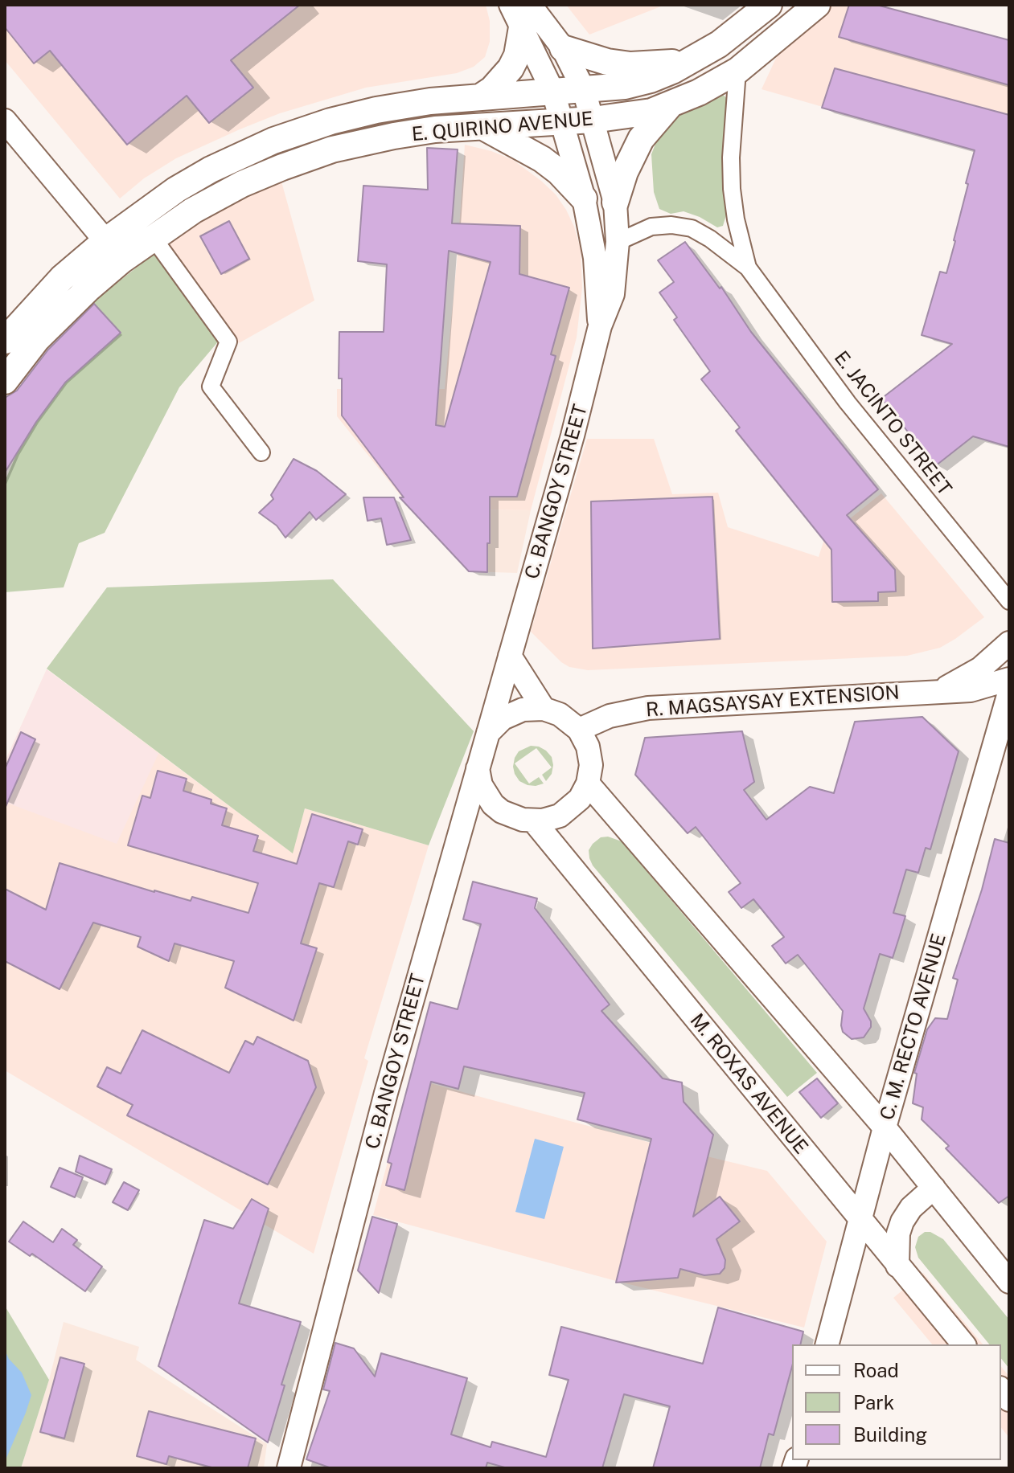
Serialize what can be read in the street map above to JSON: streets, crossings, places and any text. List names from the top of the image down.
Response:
{
  "streets": {
    "main road": [
      "E. QUIRINO AVENUE",
      "C. BANGOY STREET",
      "R. MAGSAYSAY EXTENSION",
      "C. M. RECTO AVENUE",
      "M. ROXAS AVENUE"
    ],
    "street": ["E. JACINTO STREET"]
  },
  "crossings": [
    ["E. QUIRINO AVENUE", "E. JACINTO STREET"],
    ["E. QUIRINO AVENUE", "C. BANGOY STREET"],
    ["E. JACINTO STREET", "C. BANGOY STREET"],
    ["C. BANGOY STREET", "R. MAGSAYSAY EXTENSION"],
    ["C. BANGOY STREET", "M. ROXAS AVENUE"],
    ["R. MAGSAYSAY EXTENSION", "M. ROXAS AVENUE"],
    ["C. M. RECTO AVENUE", "M. ROXAS AVENUE"]
  ],
  "legend": ["Road", "Park", "Building"]
}
